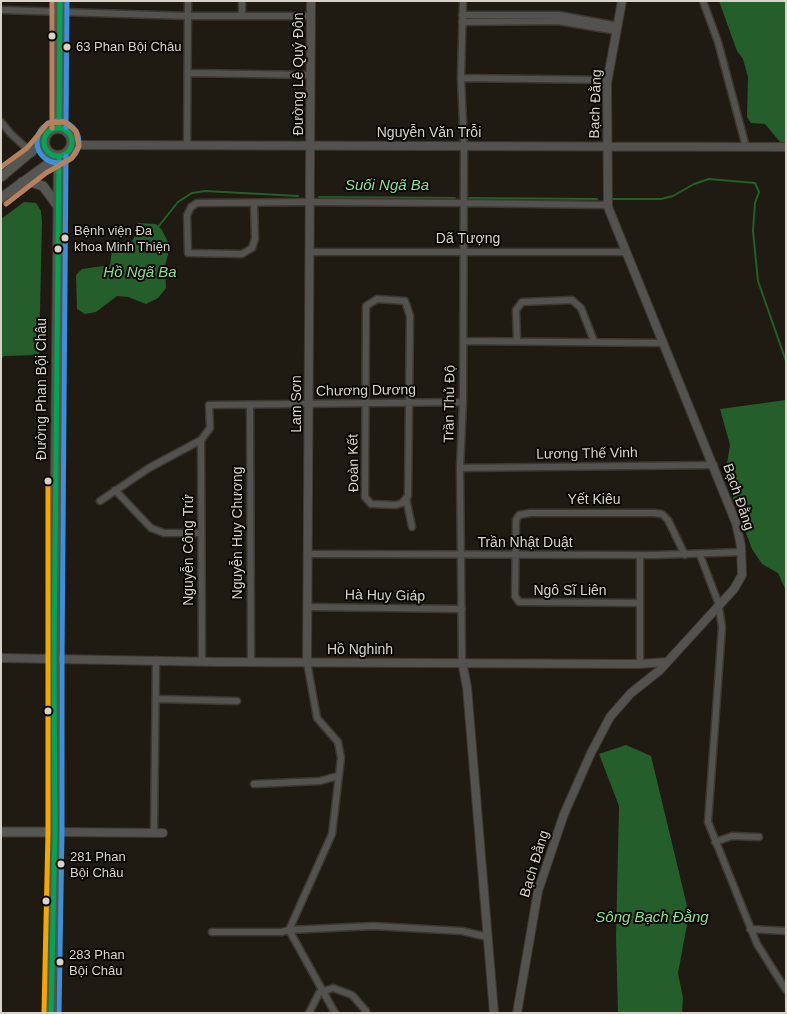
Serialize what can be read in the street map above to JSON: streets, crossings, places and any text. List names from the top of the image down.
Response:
{
  "streets": {
    "main road": ["Đường Phan Bội Châu"],
    "street": [
      "Đường Lê Quý Đôn",
      "Bạch Đằng",
      "Nguyễn Văn Trỗi",
      "Dã Tượng",
      "Chương Dương",
      "Lam Sơn",
      "Trần Thủ Độ",
      "Lương Thế Vinh",
      "Đoàn Kết",
      "Yết Kiêu",
      "Nguyễn Huy Chương",
      "Trần Nhật Duật",
      "Nguyễn Công Trứ",
      "Ngô Sĩ Liên",
      "Hà Huy Giáp",
      "Hồ Nghinh"
    ]
  },
  "crossings": [
    ["Đường Lê Quý Đôn", "Nguyễn Văn Trỗi"],
    ["Đường Lê Quý Đôn", "Lam Sơn"],
    ["Bạch Đằng", "Nguyễn Văn Trỗi"],
    ["Bạch Đằng", "Dã Tượng"],
    ["Bạch Đằng", "Lương Thế Vinh"],
    ["Bạch Đằng", "Trần Nhật Duật"],
    ["Bạch Đằng", "Hồ Nghinh"],
    ["Nguyễn Văn Trỗi", "Đường Phan Bội Châu"],
    ["Nguyễn Văn Trỗi", "Lam Sơn"],
    ["Nguyễn Văn Trỗi", "Trần Thủ Độ"],
    ["Dã Tượng", "Lam Sơn"],
    ["Dã Tượng", "Trần Thủ Độ"],
    ["Đường Phan Bội Châu", "Hồ Nghinh"],
    ["Chương Dương", "Lam Sơn"],
    ["Chương Dương", "Trần Thủ Độ"],
    ["Chương Dương", "Đoàn Kết"],
    ["Chương Dương", "Nguyễn Huy Chương"],
    ["Chương Dương", "Nguyễn Công Trứ"],
    ["Lam Sơn", "Trần Nhật Duật"],
    ["Lam Sơn", "Hà Huy Giáp"],
    ["Lam Sơn", "Hồ Nghinh"],
    ["Trần Thủ Độ", "Lương Thế Vinh"],
    ["Trần Thủ Độ", "Trần Nhật Duật"],
    ["Trần Thủ Độ", "Hà Huy Giáp"],
    ["Trần Thủ Độ", "Hồ Nghinh"],
    ["Yết Kiêu", "Trần Nhật Duật"],
    ["Yết Kiêu", "Ngô Sĩ Liên"],
    ["Nguyễn Huy Chương", "Hồ Nghinh"],
    ["Trần Nhật Duật", "Ngô Sĩ Liên"],
    ["Nguyễn Công Trứ", "Hồ Nghinh"]
  ],
  "water": ["Suối Ngã Ba", "Hồ Ngã Ba", "Sông Bạch Đằng"],
  "places": [
    "63 Phan Bội Châu",
    "Bệnh viện Đa khoa Minh Thiện",
    "281 Phan Bội Châu",
    "283 Phan Bội Châu"
  ]
}
